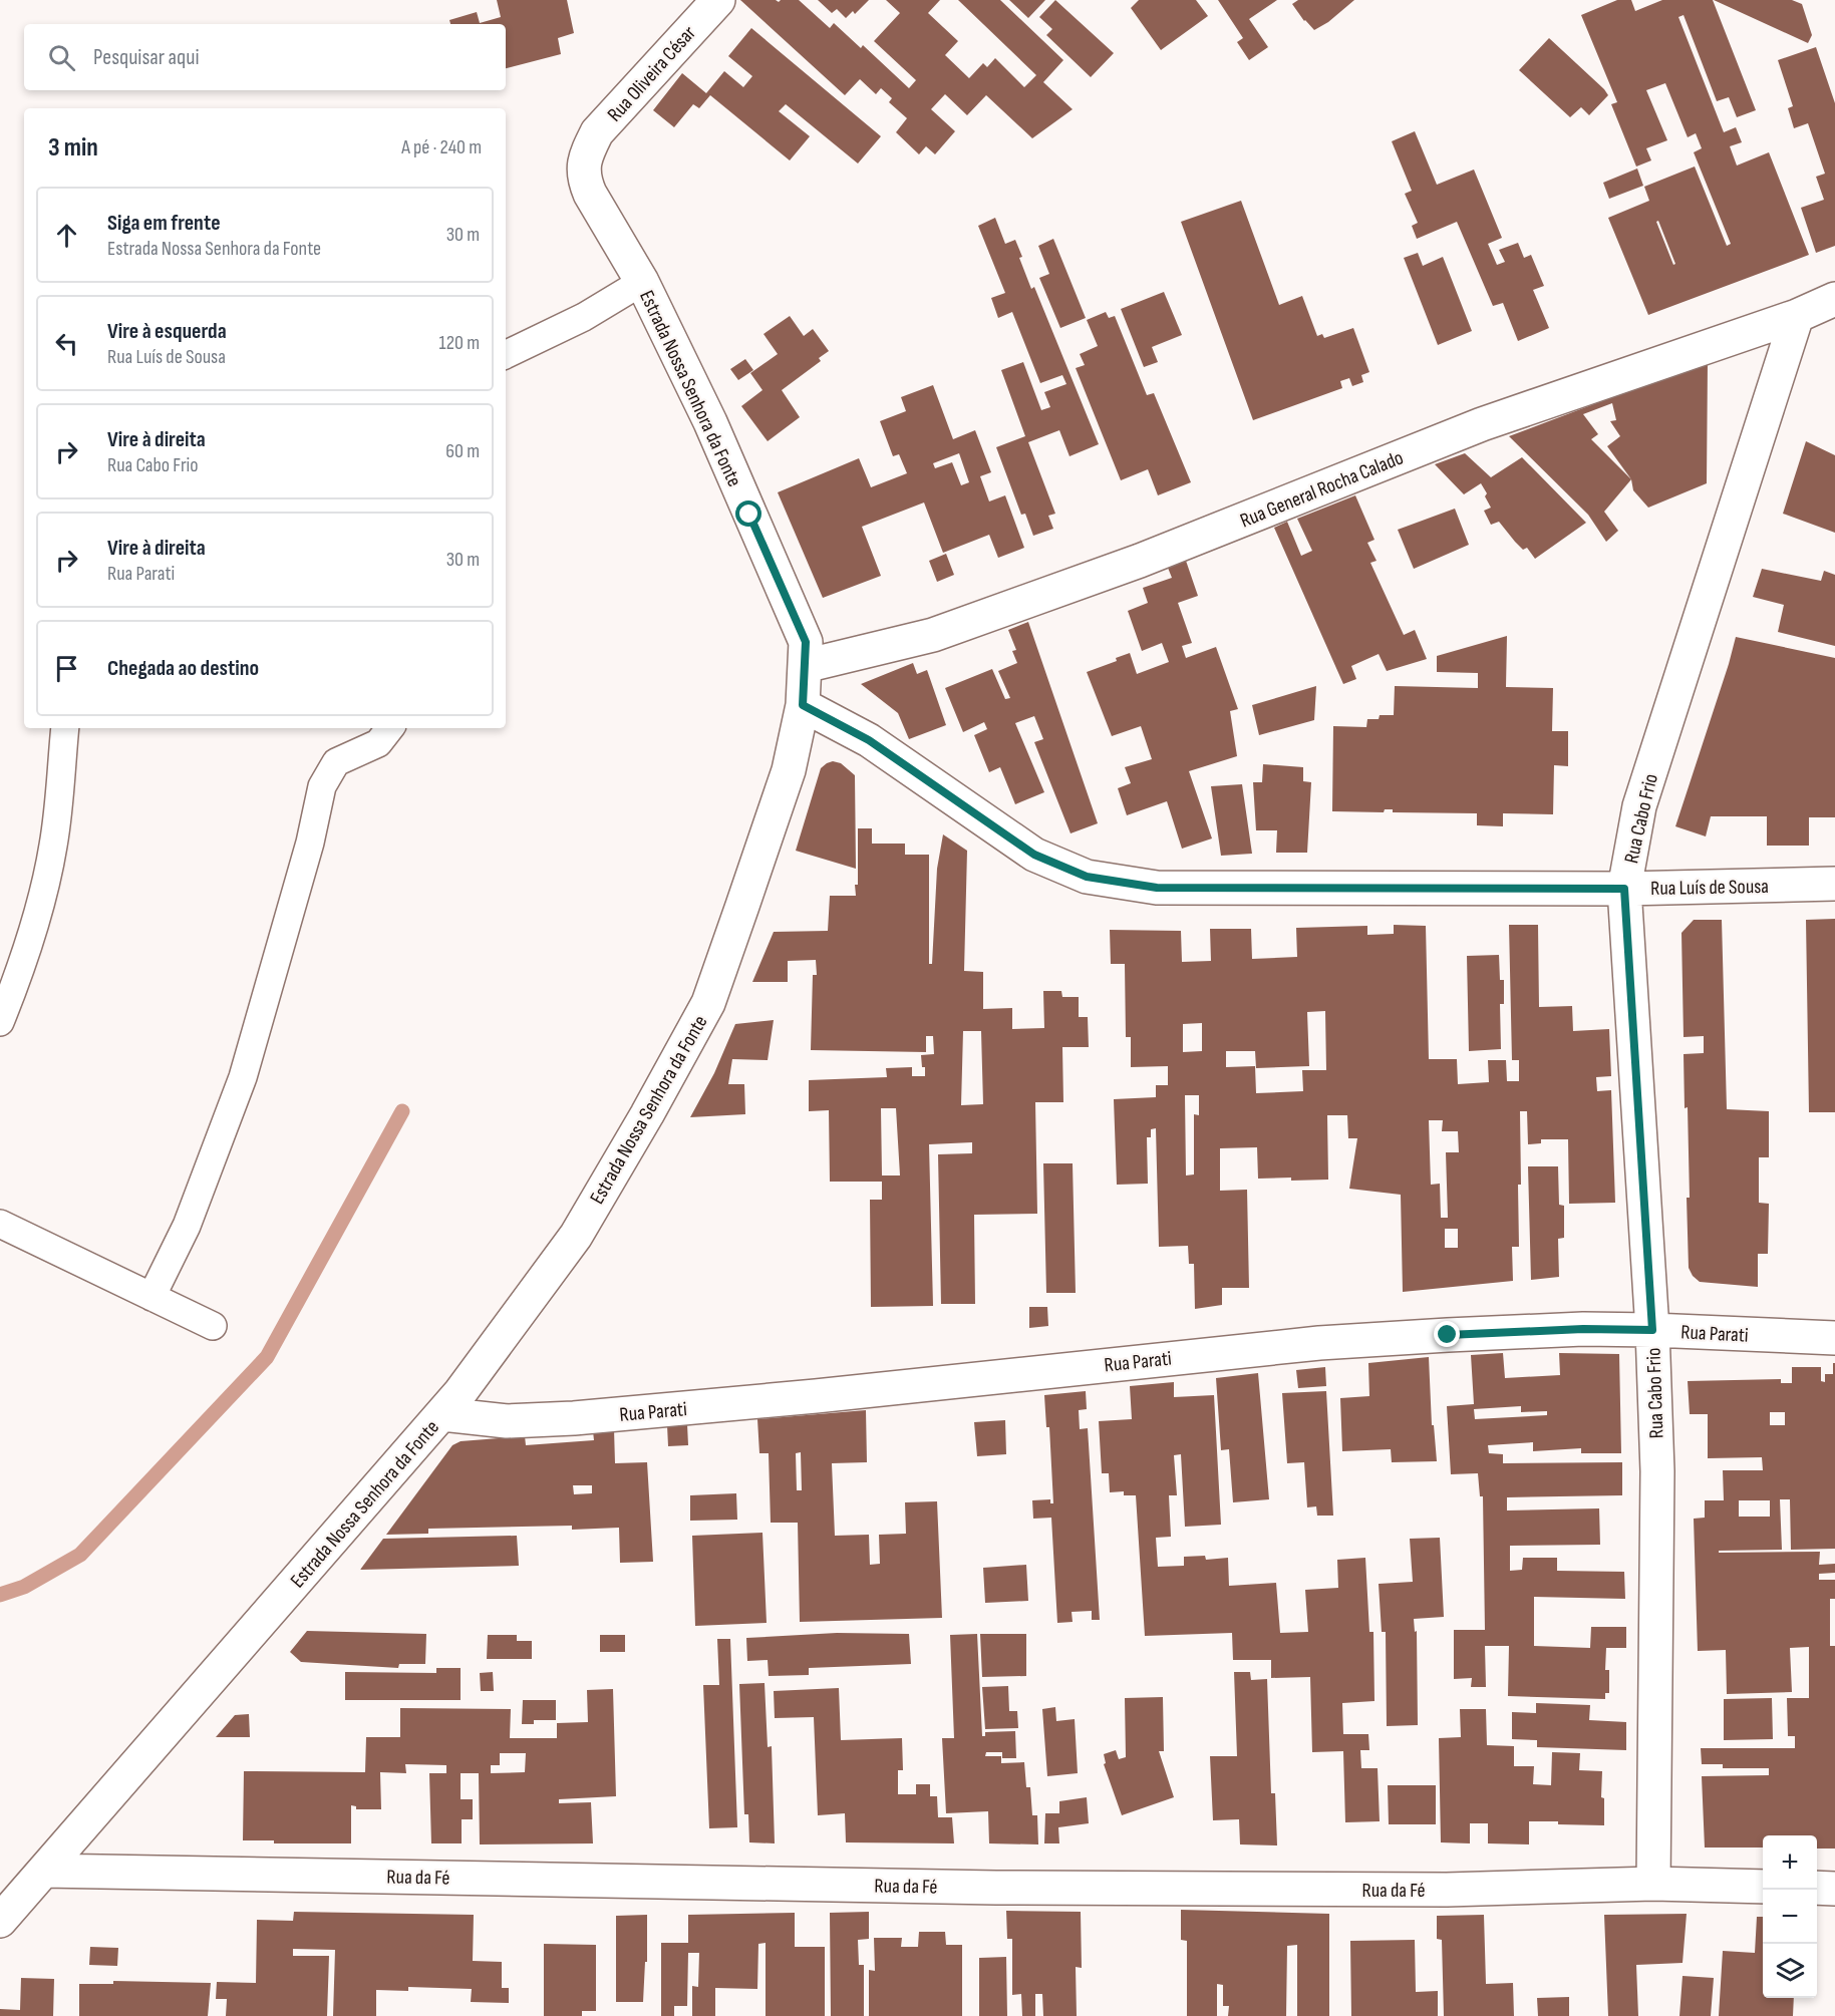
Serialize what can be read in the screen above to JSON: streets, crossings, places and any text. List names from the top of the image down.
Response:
{
  "streets": {
    "street": [
      "Rua Oliveira César",
      "Estrada Nossa Senhora da Fonte",
      "Rua General Rocha Calado",
      "Rua Cabo Frio",
      "Rua Luís de Sousa",
      "Rua Parati",
      "Rua da Fé"
    ]
  },
  "crossings": [
    ["Rua Oliveira César", "Estrada Nossa Senhora da Fonte"],
    ["Estrada Nossa Senhora da Fonte", "Rua General Rocha Calado"],
    ["Estrada Nossa Senhora da Fonte", "Rua Luís de Sousa"],
    ["Estrada Nossa Senhora da Fonte", "Rua Parati"],
    ["Estrada Nossa Senhora da Fonte", "Rua da Fé"],
    ["Rua General Rocha Calado", "Rua Cabo Frio"],
    ["Rua Cabo Frio", "Rua Luís de Sousa"],
    ["Rua Cabo Frio", "Rua Parati"],
    ["Rua Cabo Frio", "Rua da Fé"]
  ],
  "page": {
    "search": "Pesquisar aqui",
    "heading": ["3 min", "A pé · 240 m"],
    "list": [
      ["Siga em frente", "Estrada Nossa Senhora da Fonte", "30 m"],
      ["Vire à esquerda", "Rua Luís de Sousa", "120 m"],
      ["Vire à direita", "Rua Cabo Frio", "60 m"],
      ["Vire à direita", "Rua Parati", "30 m"],
      "Chegada ao destino"
    ],
    "map_buttons": ["+", "−"]
  }
}
